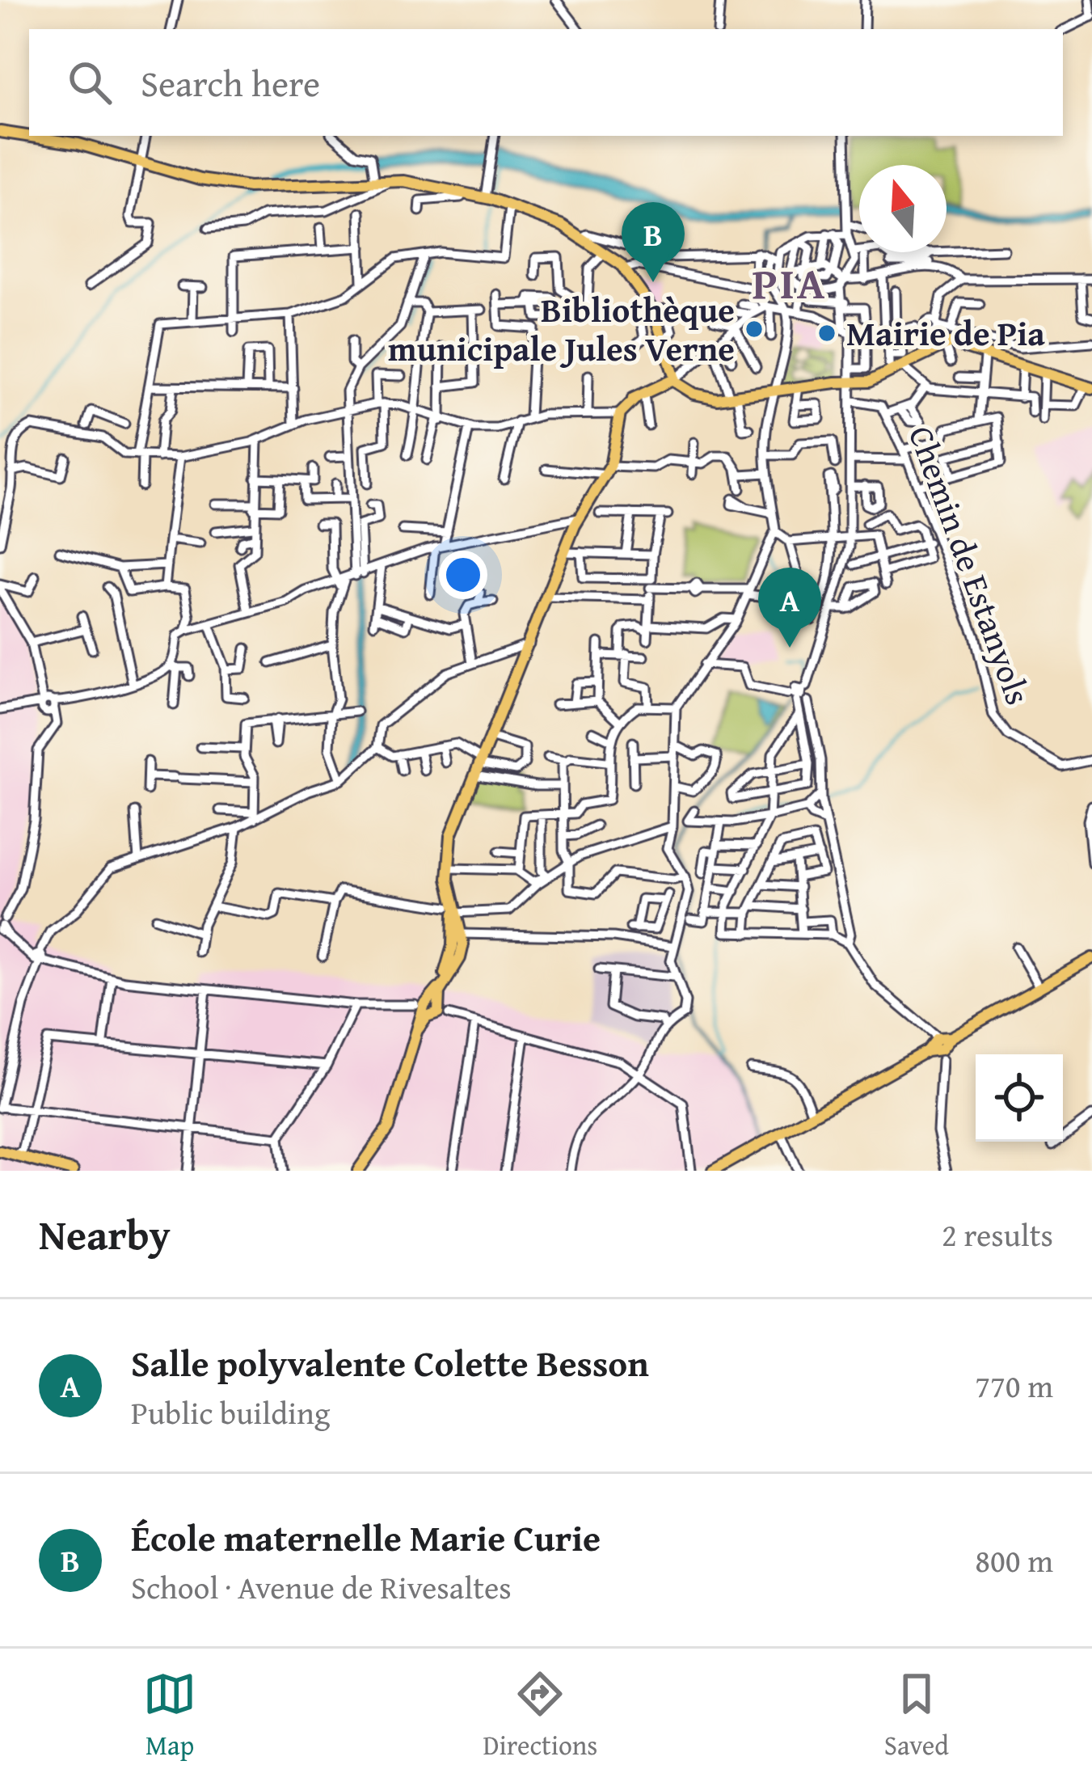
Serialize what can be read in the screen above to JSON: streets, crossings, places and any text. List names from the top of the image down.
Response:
{
  "streets": {
    "street": ["Chemin de Estanyols"]
  },
  "districts": ["PIA"],
  "places": ["Bibliothèque municipale Jules Verne", "Mairie de Pia"],
  "north": "top",
  "page": {
    "search": "Search here",
    "pins": ["B", "A"],
    "heading": ["Nearby", "2 results"],
    "list": [
      {
        "mark": "A",
        "name": "Salle polyvalente Colette Besson",
        "note": "Public building",
        "value": "770 m"
      },
      {
        "mark": "B",
        "name": "École maternelle Marie Curie",
        "note": "School · Avenue de Rivesaltes",
        "value": "800 m"
      }
    ],
    "nav": ["Map", "Directions", "Saved"]
  }
}
